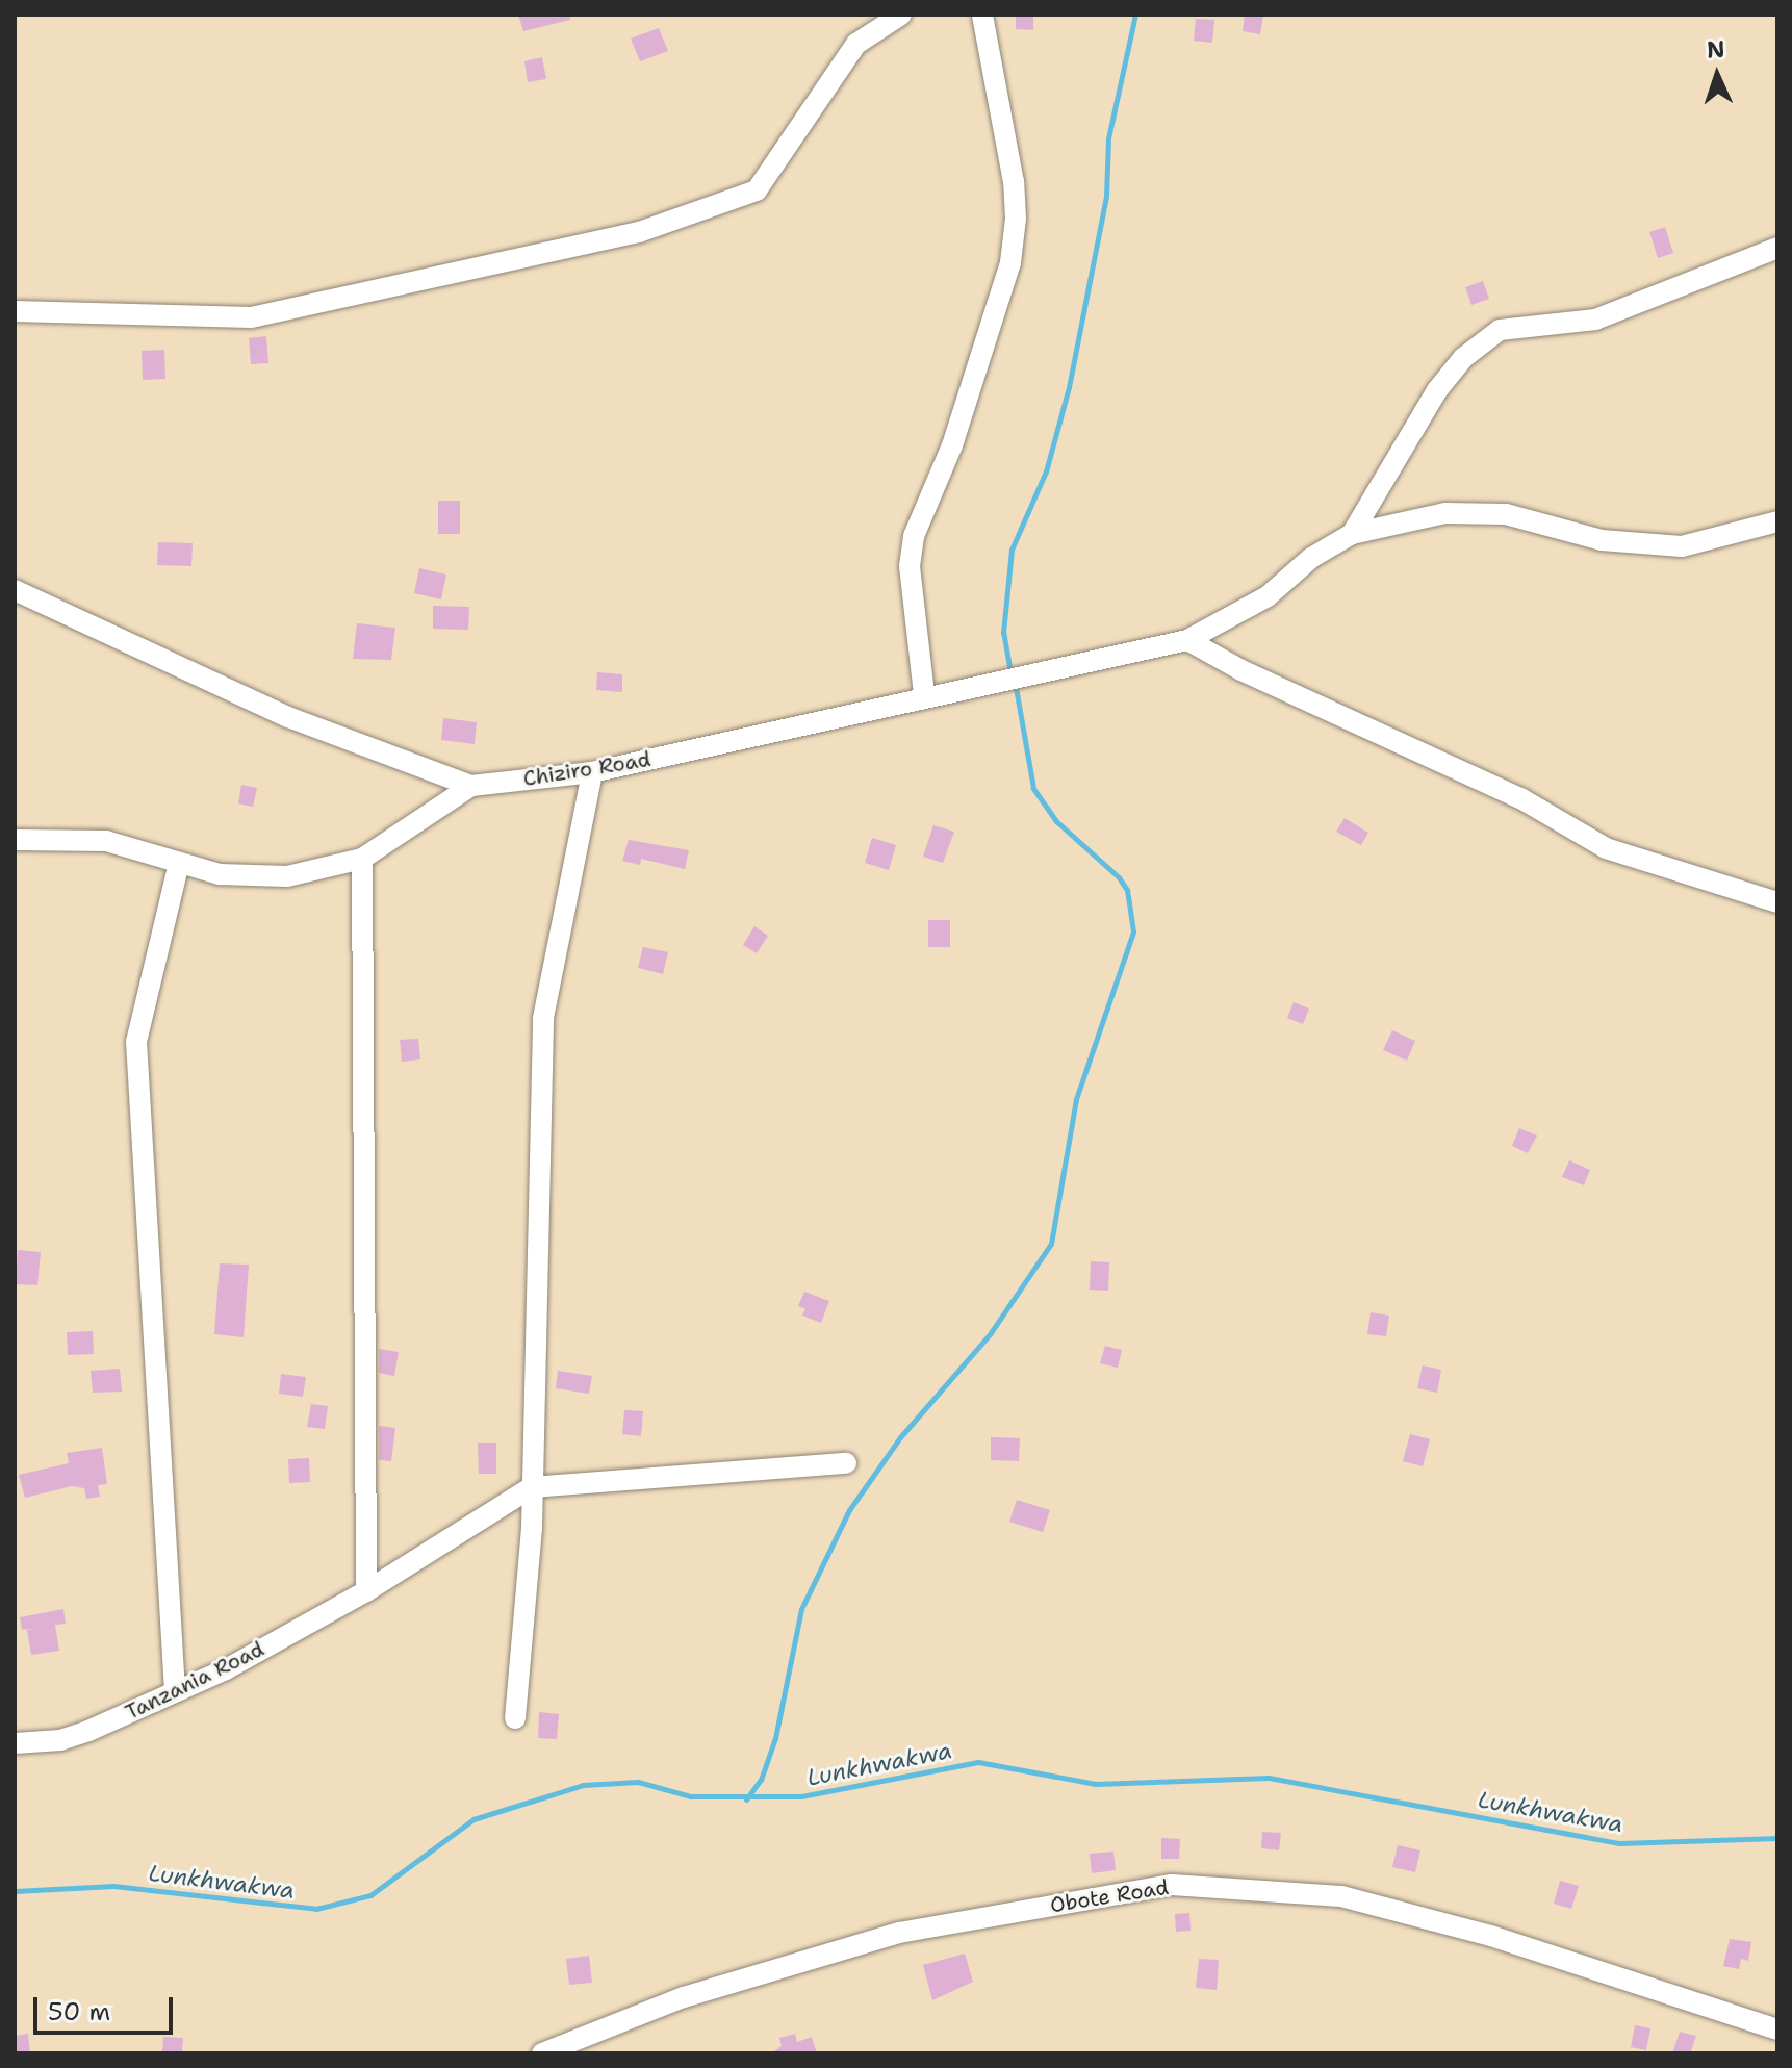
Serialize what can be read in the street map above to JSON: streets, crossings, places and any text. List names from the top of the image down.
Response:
{
  "streets": {
    "street": ["Chiziro Road", "Tanzania Road", "Obote Road"]
  },
  "water": ["Lunkhwakwa"],
  "scale_bar": "50 m",
  "north": "top"
}
